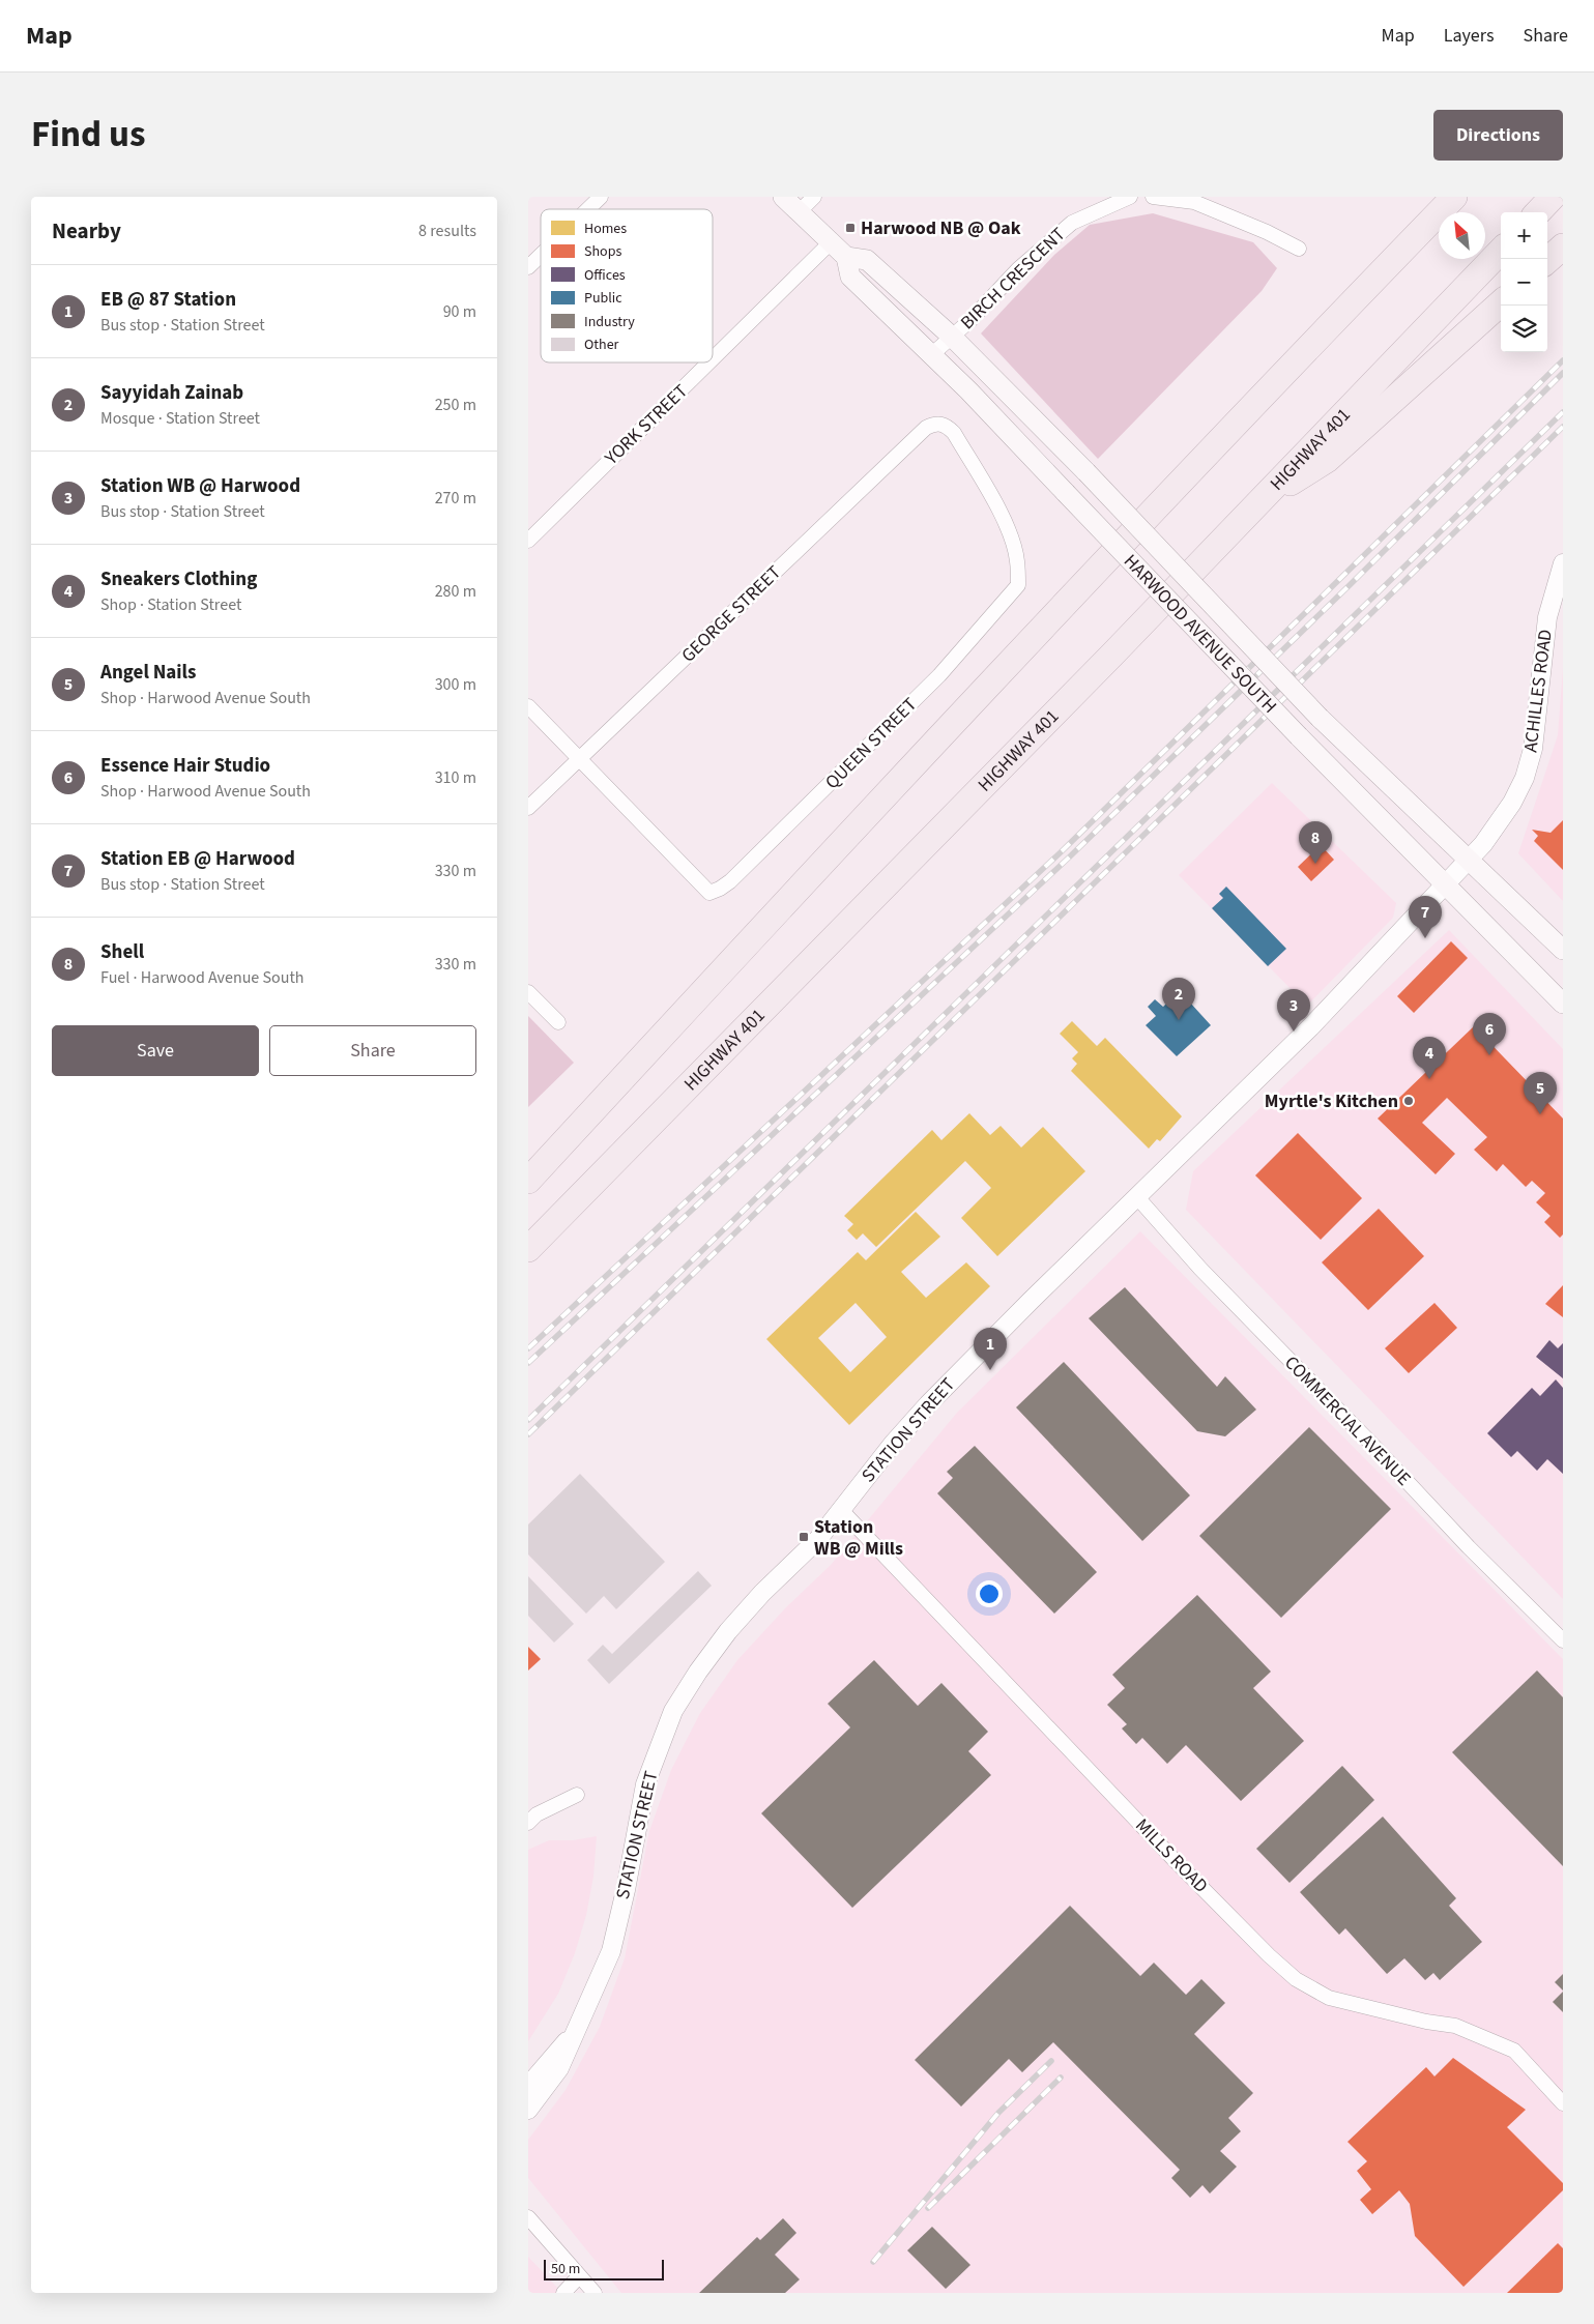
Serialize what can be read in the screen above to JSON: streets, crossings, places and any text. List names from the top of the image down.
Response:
{
  "streets": {
    "highway": ["HIGHWAY 401"],
    "main road": ["HARWOOD AVENUE SOUTH"],
    "street": [
      "BIRCH CRESCENT",
      "YORK STREET",
      "GEORGE STREET",
      "ACHILLES ROAD",
      "QUEEN STREET",
      "COMMERCIAL AVENUE",
      "STATION STREET",
      "MILLS ROAD"
    ]
  },
  "crossings": [
    ["BIRCH CRESCENT", "HARWOOD AVENUE SOUTH"],
    ["YORK STREET", "HARWOOD AVENUE SOUTH"],
    ["GEORGE STREET", "QUEEN STREET"],
    ["HARWOOD AVENUE SOUTH", "ACHILLES ROAD"],
    ["HARWOOD AVENUE SOUTH", "STATION STREET"],
    ["ACHILLES ROAD", "STATION STREET"],
    ["COMMERCIAL AVENUE", "STATION STREET"],
    ["STATION STREET", "MILLS ROAD"]
  ],
  "places": {
    "transit": ["Harwood NB @ Oak", "Station WB @ Mills"],
    "other": ["Myrtle's Kitchen"]
  },
  "legend": [
    "Homes",
    "Shops",
    "Offices",
    "Public",
    "Industry",
    "Other"
  ],
  "scale_bar": "50 m",
  "north": "top left",
  "page": {
    "header": "Map",
    "nav": ["Map", "Layers", "Share"],
    "title": "Find us",
    "buttons": [
      "Directions",
      ["Save", "Share"]
    ],
    "heading": ["Nearby", "8 results"],
    "map_buttons": ["+", "−"],
    "list": [
      {
        "mark": "1",
        "name": "EB @ 87 Station",
        "note": "Bus stop · Station Street",
        "value": "90 m"
      },
      {
        "mark": "2",
        "name": "Sayyidah Zainab",
        "note": "Mosque · Station Street",
        "value": "250 m"
      },
      {
        "mark": "3",
        "name": "Station WB @ Harwood",
        "note": "Bus stop · Station Street",
        "value": "270 m"
      },
      {
        "mark": "4",
        "name": "Sneakers Clothing",
        "note": "Shop · Station Street",
        "value": "280 m"
      },
      {
        "mark": "5",
        "name": "Angel Nails",
        "note": "Shop · Harwood Avenue South",
        "value": "300 m"
      },
      {
        "mark": "6",
        "name": "Essence Hair Studio",
        "note": "Shop · Harwood Avenue South",
        "value": "310 m"
      },
      {
        "mark": "7",
        "name": "Station EB @ Harwood",
        "note": "Bus stop · Station Street",
        "value": "330 m"
      },
      {
        "mark": "8",
        "name": "Shell",
        "note": "Fuel · Harwood Avenue South",
        "value": "330 m"
      }
    ],
    "pins": [
      "8",
      "7",
      "2",
      "3",
      "6",
      "4",
      "5",
      "1"
    ],
    "scale": "50 m"
  }
}
